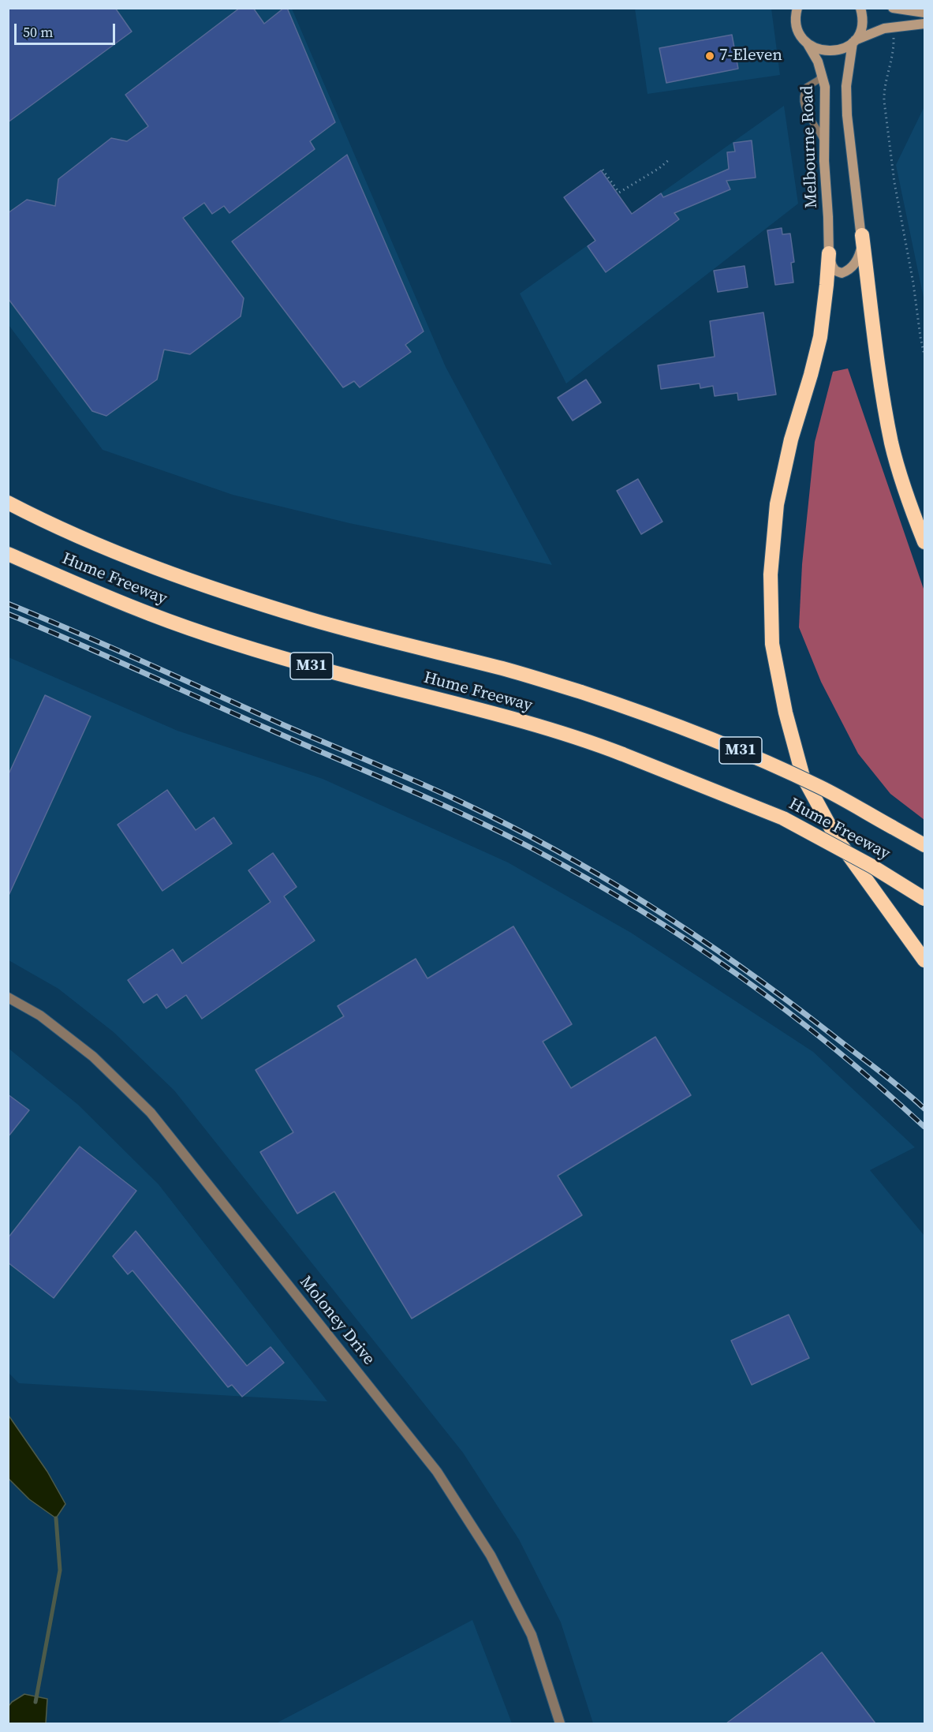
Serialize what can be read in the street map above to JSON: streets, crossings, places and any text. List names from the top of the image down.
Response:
{
  "streets": {
    "highway": ["Hume Freeway", "M31"],
    "main road": ["Melbourne Road"],
    "street": ["Moloney Drive"]
  },
  "places": ["7-Eleven"],
  "scale_bar": "50 m"
}
